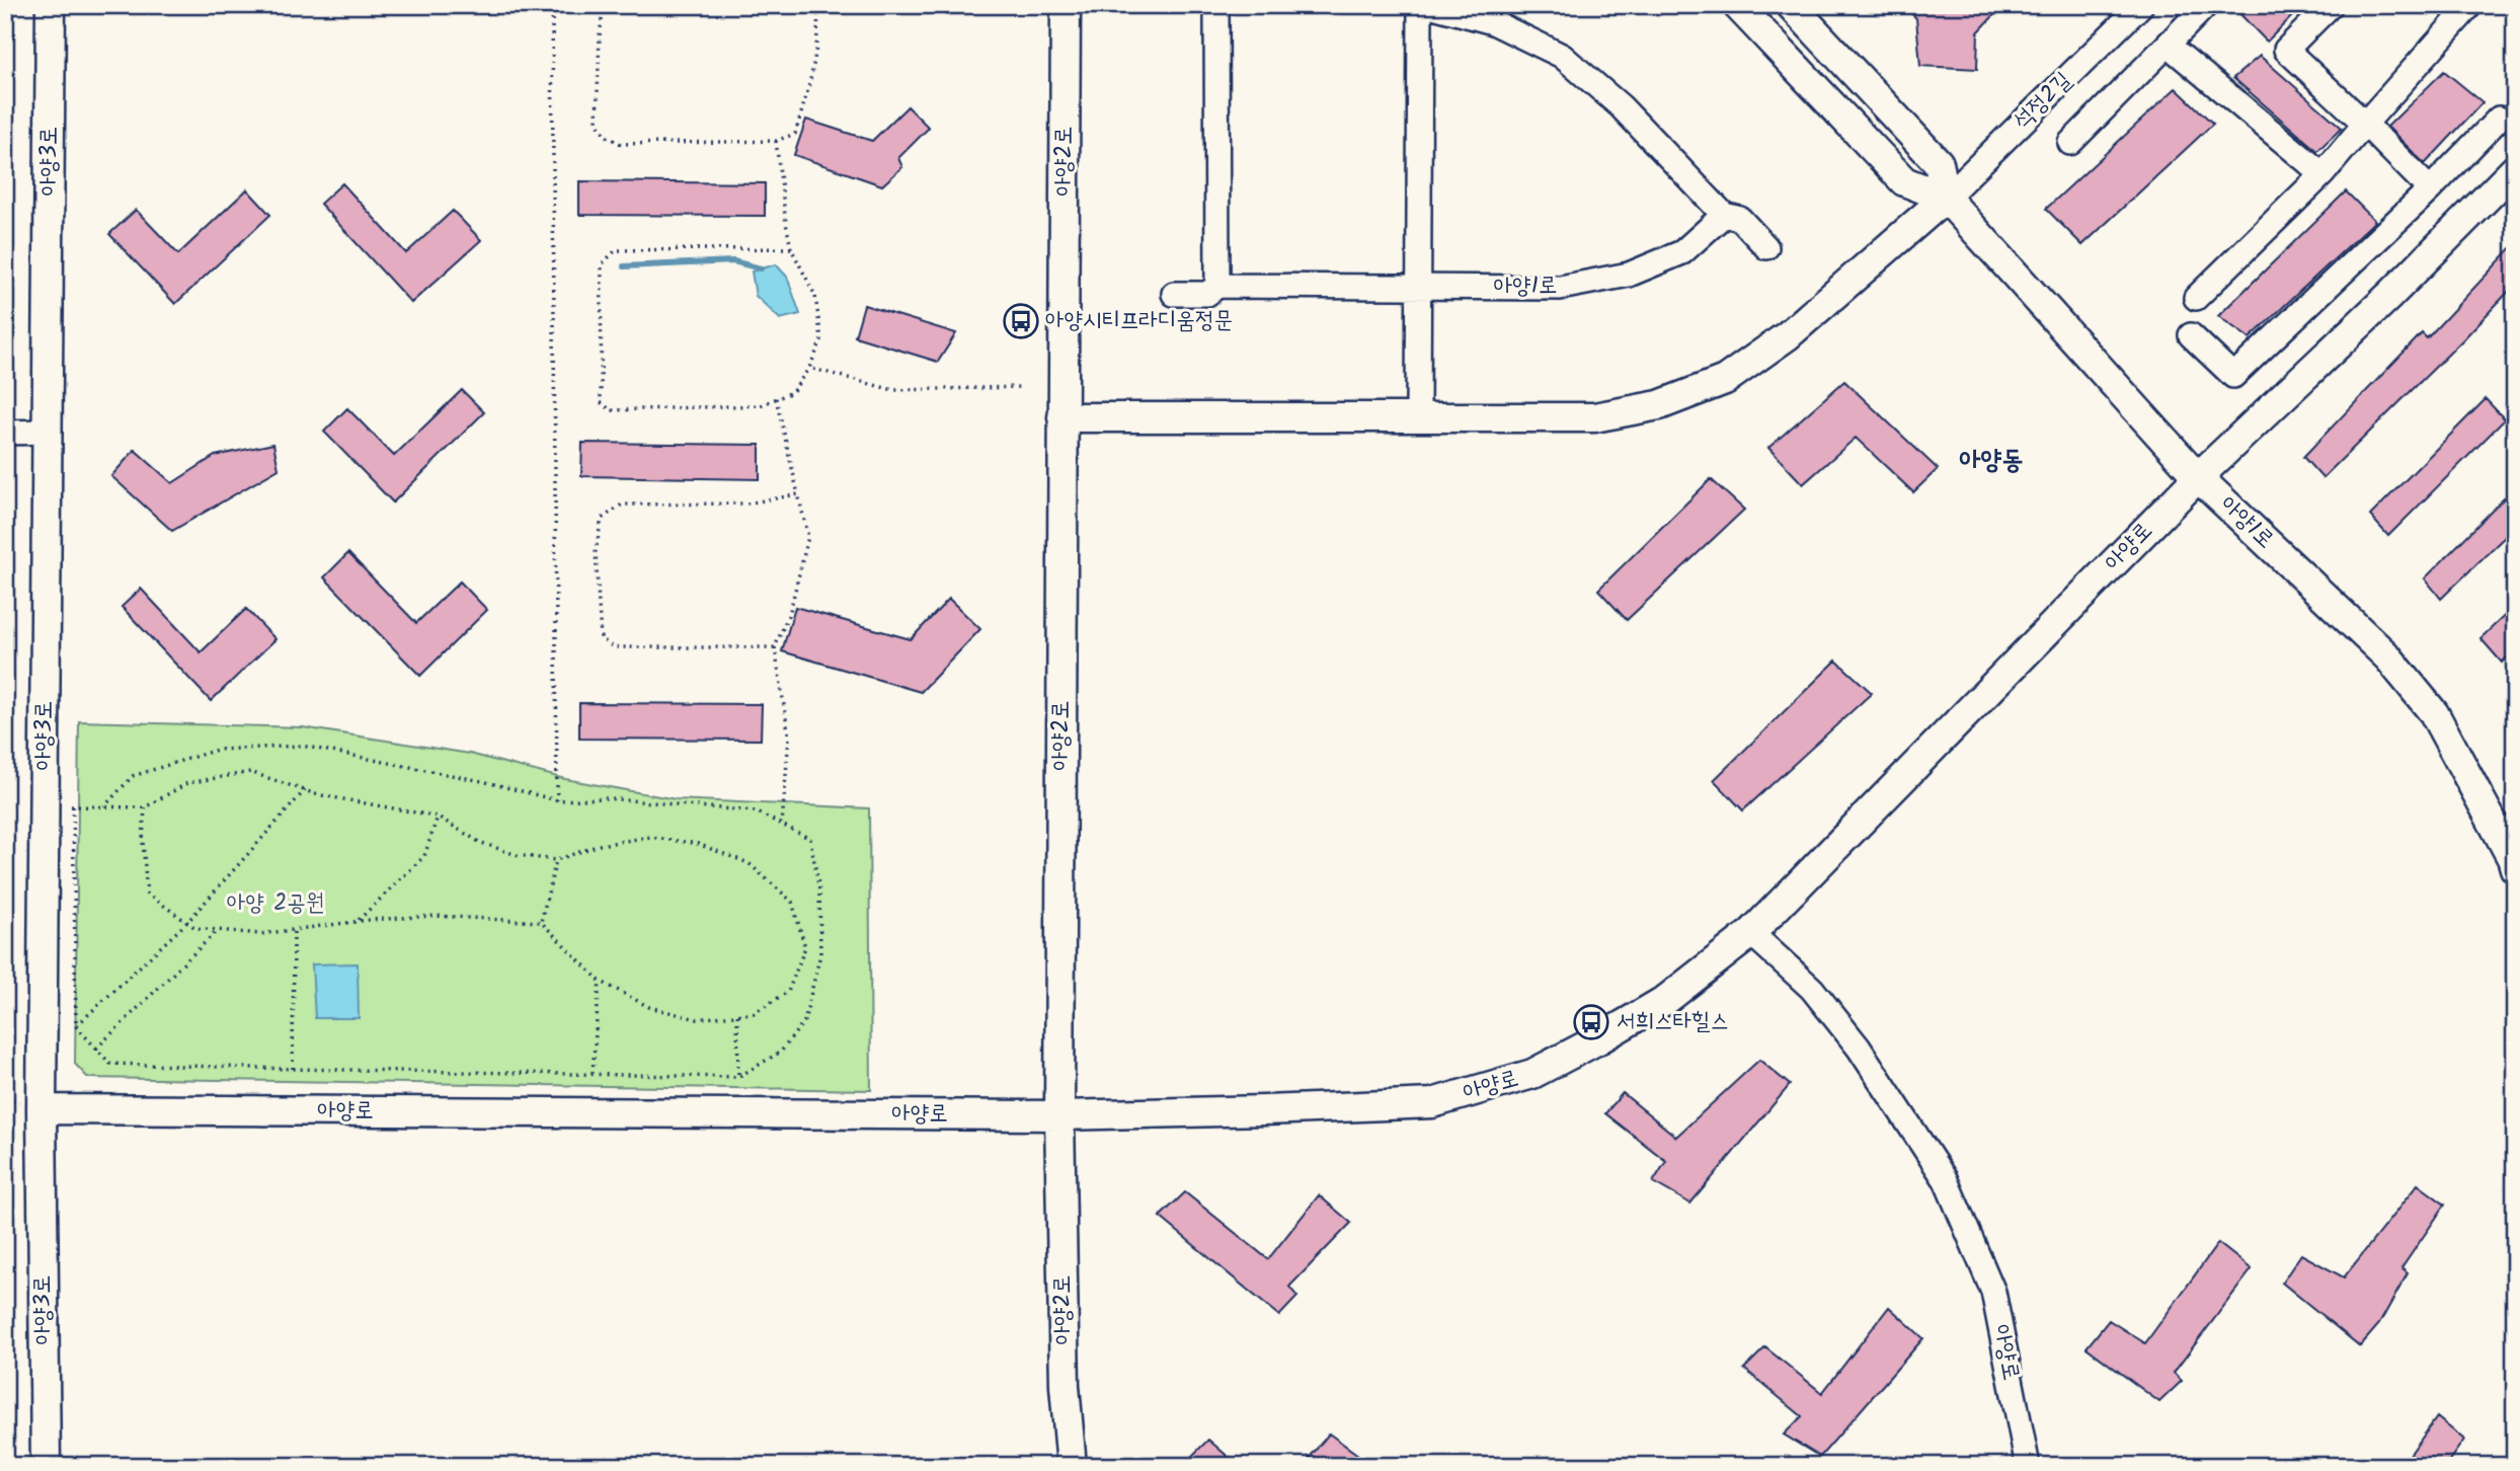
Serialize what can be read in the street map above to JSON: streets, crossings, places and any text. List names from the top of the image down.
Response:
{
  "streets": {
    "street": [
      "석정2길",
      "아양3로",
      "아양2로",
      "아양1로",
      "아양로"
    ]
  },
  "crossings": [
    ["석정2길", "아양1로"],
    ["아양3로", "아양로"],
    ["아양2로", "아양로"],
    ["아양1로", "아양로"]
  ],
  "districts": ["아양동"],
  "parks": ["아양 2공원"],
  "places": {
    "bus stop": ["아양시티프라디움정문", "서희스타힐스"]
  }
}
